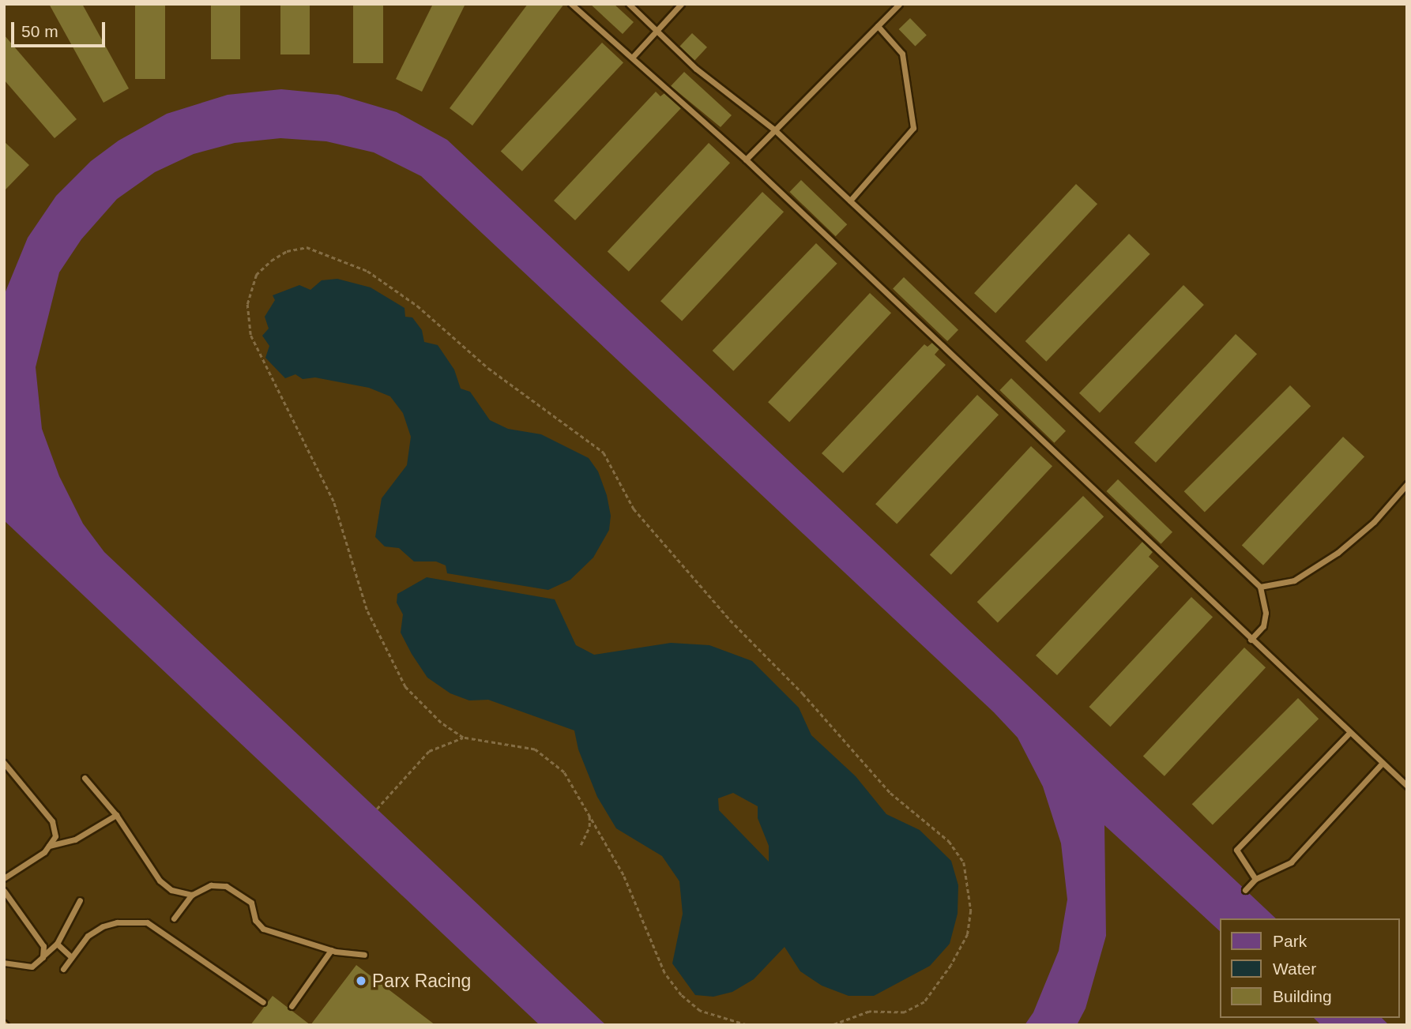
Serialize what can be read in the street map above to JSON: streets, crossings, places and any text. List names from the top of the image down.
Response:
{
  "places": ["Parx Racing"],
  "legend": ["Park", "Water", "Building"],
  "scale_bar": "50 m"
}
